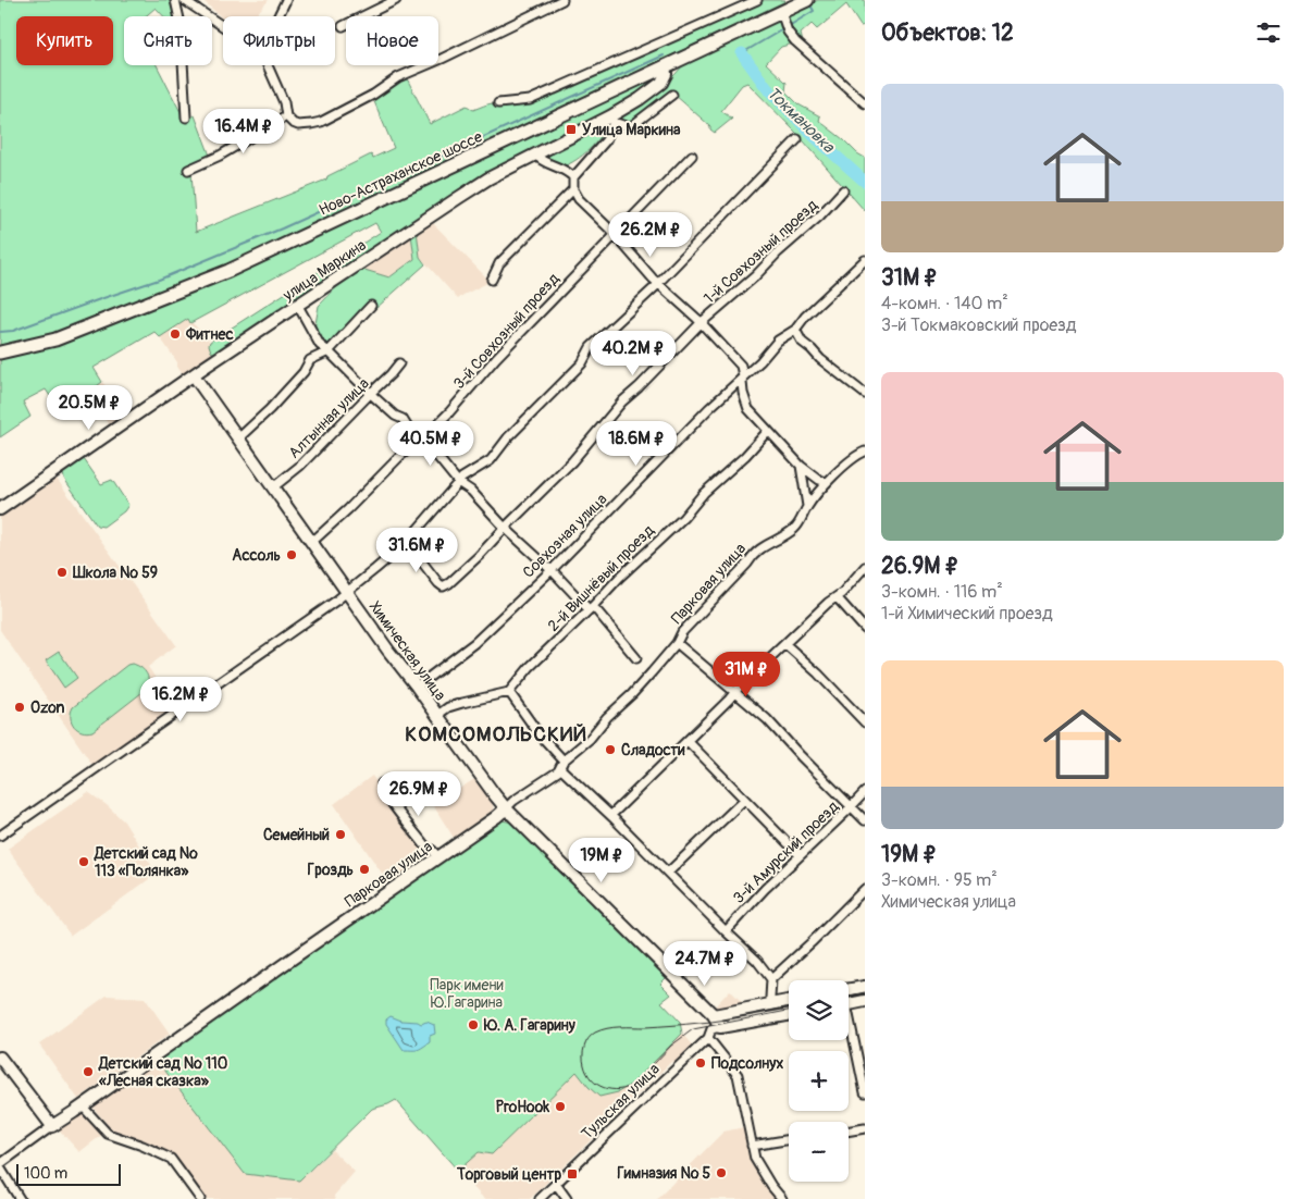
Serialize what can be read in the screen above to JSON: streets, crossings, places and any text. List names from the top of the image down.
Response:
{
  "streets": {
    "main road": ["Ново-Астраханское шоссе"],
    "street": [
      "1-й Совхозный проезд",
      "улица Маркина",
      "3-й Совхозный проезд",
      "Алтынная улица",
      "Совхозная улица",
      "2-й Вишнёвый проезд",
      "Парковая улица",
      "Химическая улица",
      "3-й Амурский проезд",
      "Тульская улица"
    ]
  },
  "crossings": [
    ["Ново-Астраханское шоссе", "улица Маркина"],
    ["улица Маркина", "Химическая улица"],
    ["3-й Совхозный проезд", "Химическая улица"],
    ["Алтынная улица", "Химическая улица"],
    ["Совхозная улица", "Химическая улица"],
    ["Парковая улица", "Химическая улица"]
  ],
  "districts": ["КОМСОМОЛЬСКИЙ"],
  "water": ["Токмановка"],
  "parks": ["Парк имени Ю.Гагарина"],
  "places": {
    "transit": ["Улица Маркина", "Торговый центр"],
    "other": [
      "Фитнес",
      "Ассоль",
      "Школа № 59",
      "Ozon",
      "Сладости",
      "Семейный",
      "Детский сад № 113 «Полянка»",
      "Гроздь",
      "Ю. А. Гагарину",
      "Подсолнух",
      "Детский сад № 110 «Лесная сказка»",
      "ProHook",
      "Гимназия № 5"
    ]
  },
  "scale_bar": "100 m",
  "page": {
    "heading": "Объектов: 12",
    "chip": [
      "Купить",
      "Снять",
      "Фильтры",
      "Новое"
    ],
    "list": [
      {
        "name": "31M ₽",
        "note": "4-комн. · 140 m² · 3-й Токмаковский проезд"
      },
      {
        "name": "26.9M ₽",
        "note": "3-комн. · 116 m² · 1-й Химический проезд"
      },
      {
        "name": "19M ₽",
        "note": "3-комн. · 95 m² · Химическая улица"
      }
    ],
    "price": [
      "16.4M ₽",
      "26.2M ₽",
      "40.2M ₽",
      "20.5M ₽",
      "40.5M ₽",
      "18.6M ₽",
      "31.6M ₽",
      "31M ₽",
      "16.2M ₽",
      "26.9M ₽",
      "19M ₽",
      "24.7M ₽"
    ],
    "map_buttons": ["+", "−"],
    "scale": "100 m"
  }
}
